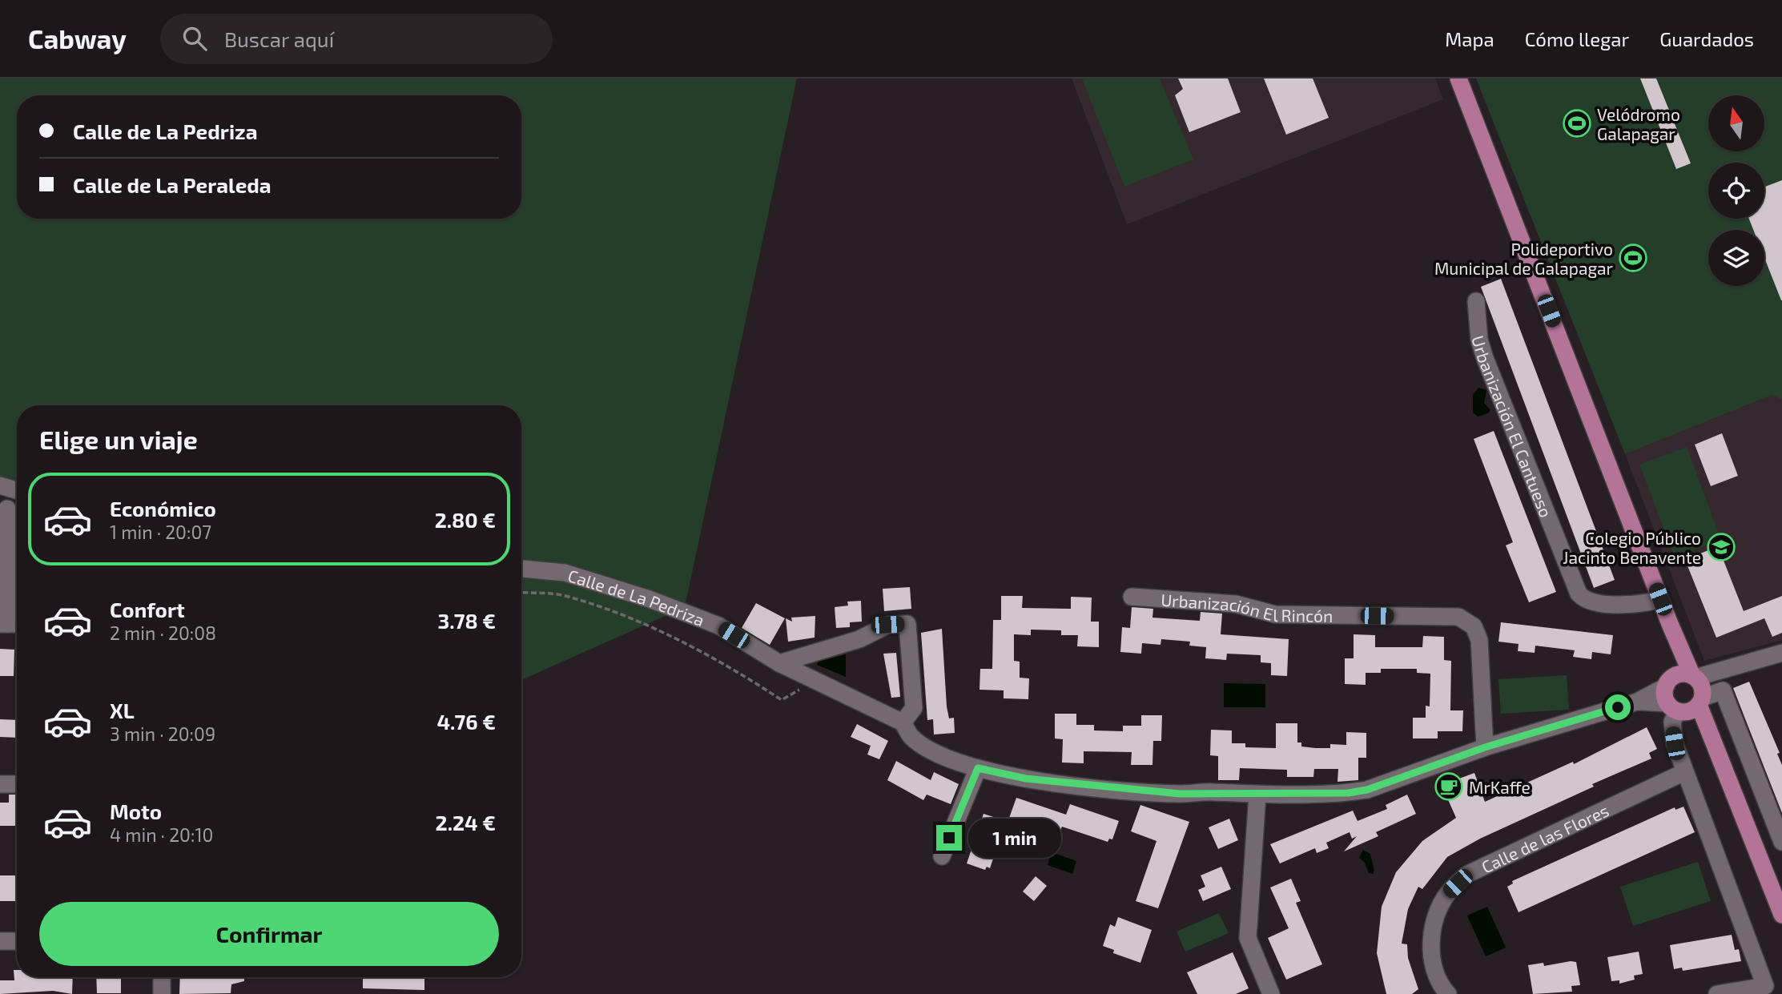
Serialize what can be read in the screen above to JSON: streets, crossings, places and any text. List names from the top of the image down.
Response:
{
  "streets": {
    "street": [
      "Urbanización El Cantueso",
      "Calle de La Pedriza",
      "Urbanización El Rincón",
      "Calle de las Flores"
    ]
  },
  "crossings": [
    ["Calle de La Pedriza", "Urbanización El Rincón"]
  ],
  "places": {
    "sports": ["Velódromo Galapagar", "Polideportivo Municipal de Galapagar"],
    "school or university": ["Colegio Público Jacinto Benavente"],
    "cafe": ["MrKaffe"]
  },
  "north": "top",
  "page": {
    "header": "Cabway",
    "search": "Buscar aquí",
    "nav": ["Mapa", "Cómo llegar", "Guardados"],
    "banner": ["Calle de La Pedriza", "Calle de La Peraleda"],
    "heading": "Elige un viaje",
    "list": [
      {
        "name": "Económico",
        "note": "1 min · 20:07",
        "value": "2.80 €"
      },
      {
        "name": "Confort",
        "note": "2 min · 20:08",
        "value": "3.78 €"
      },
      {
        "name": "XL",
        "note": "3 min · 20:09",
        "value": "4.76 €"
      },
      {
        "name": "Moto",
        "note": "4 min · 20:10",
        "value": "2.24 €"
      }
    ],
    "bubble": "1 min",
    "buttons": "Confirmar"
  }
}
